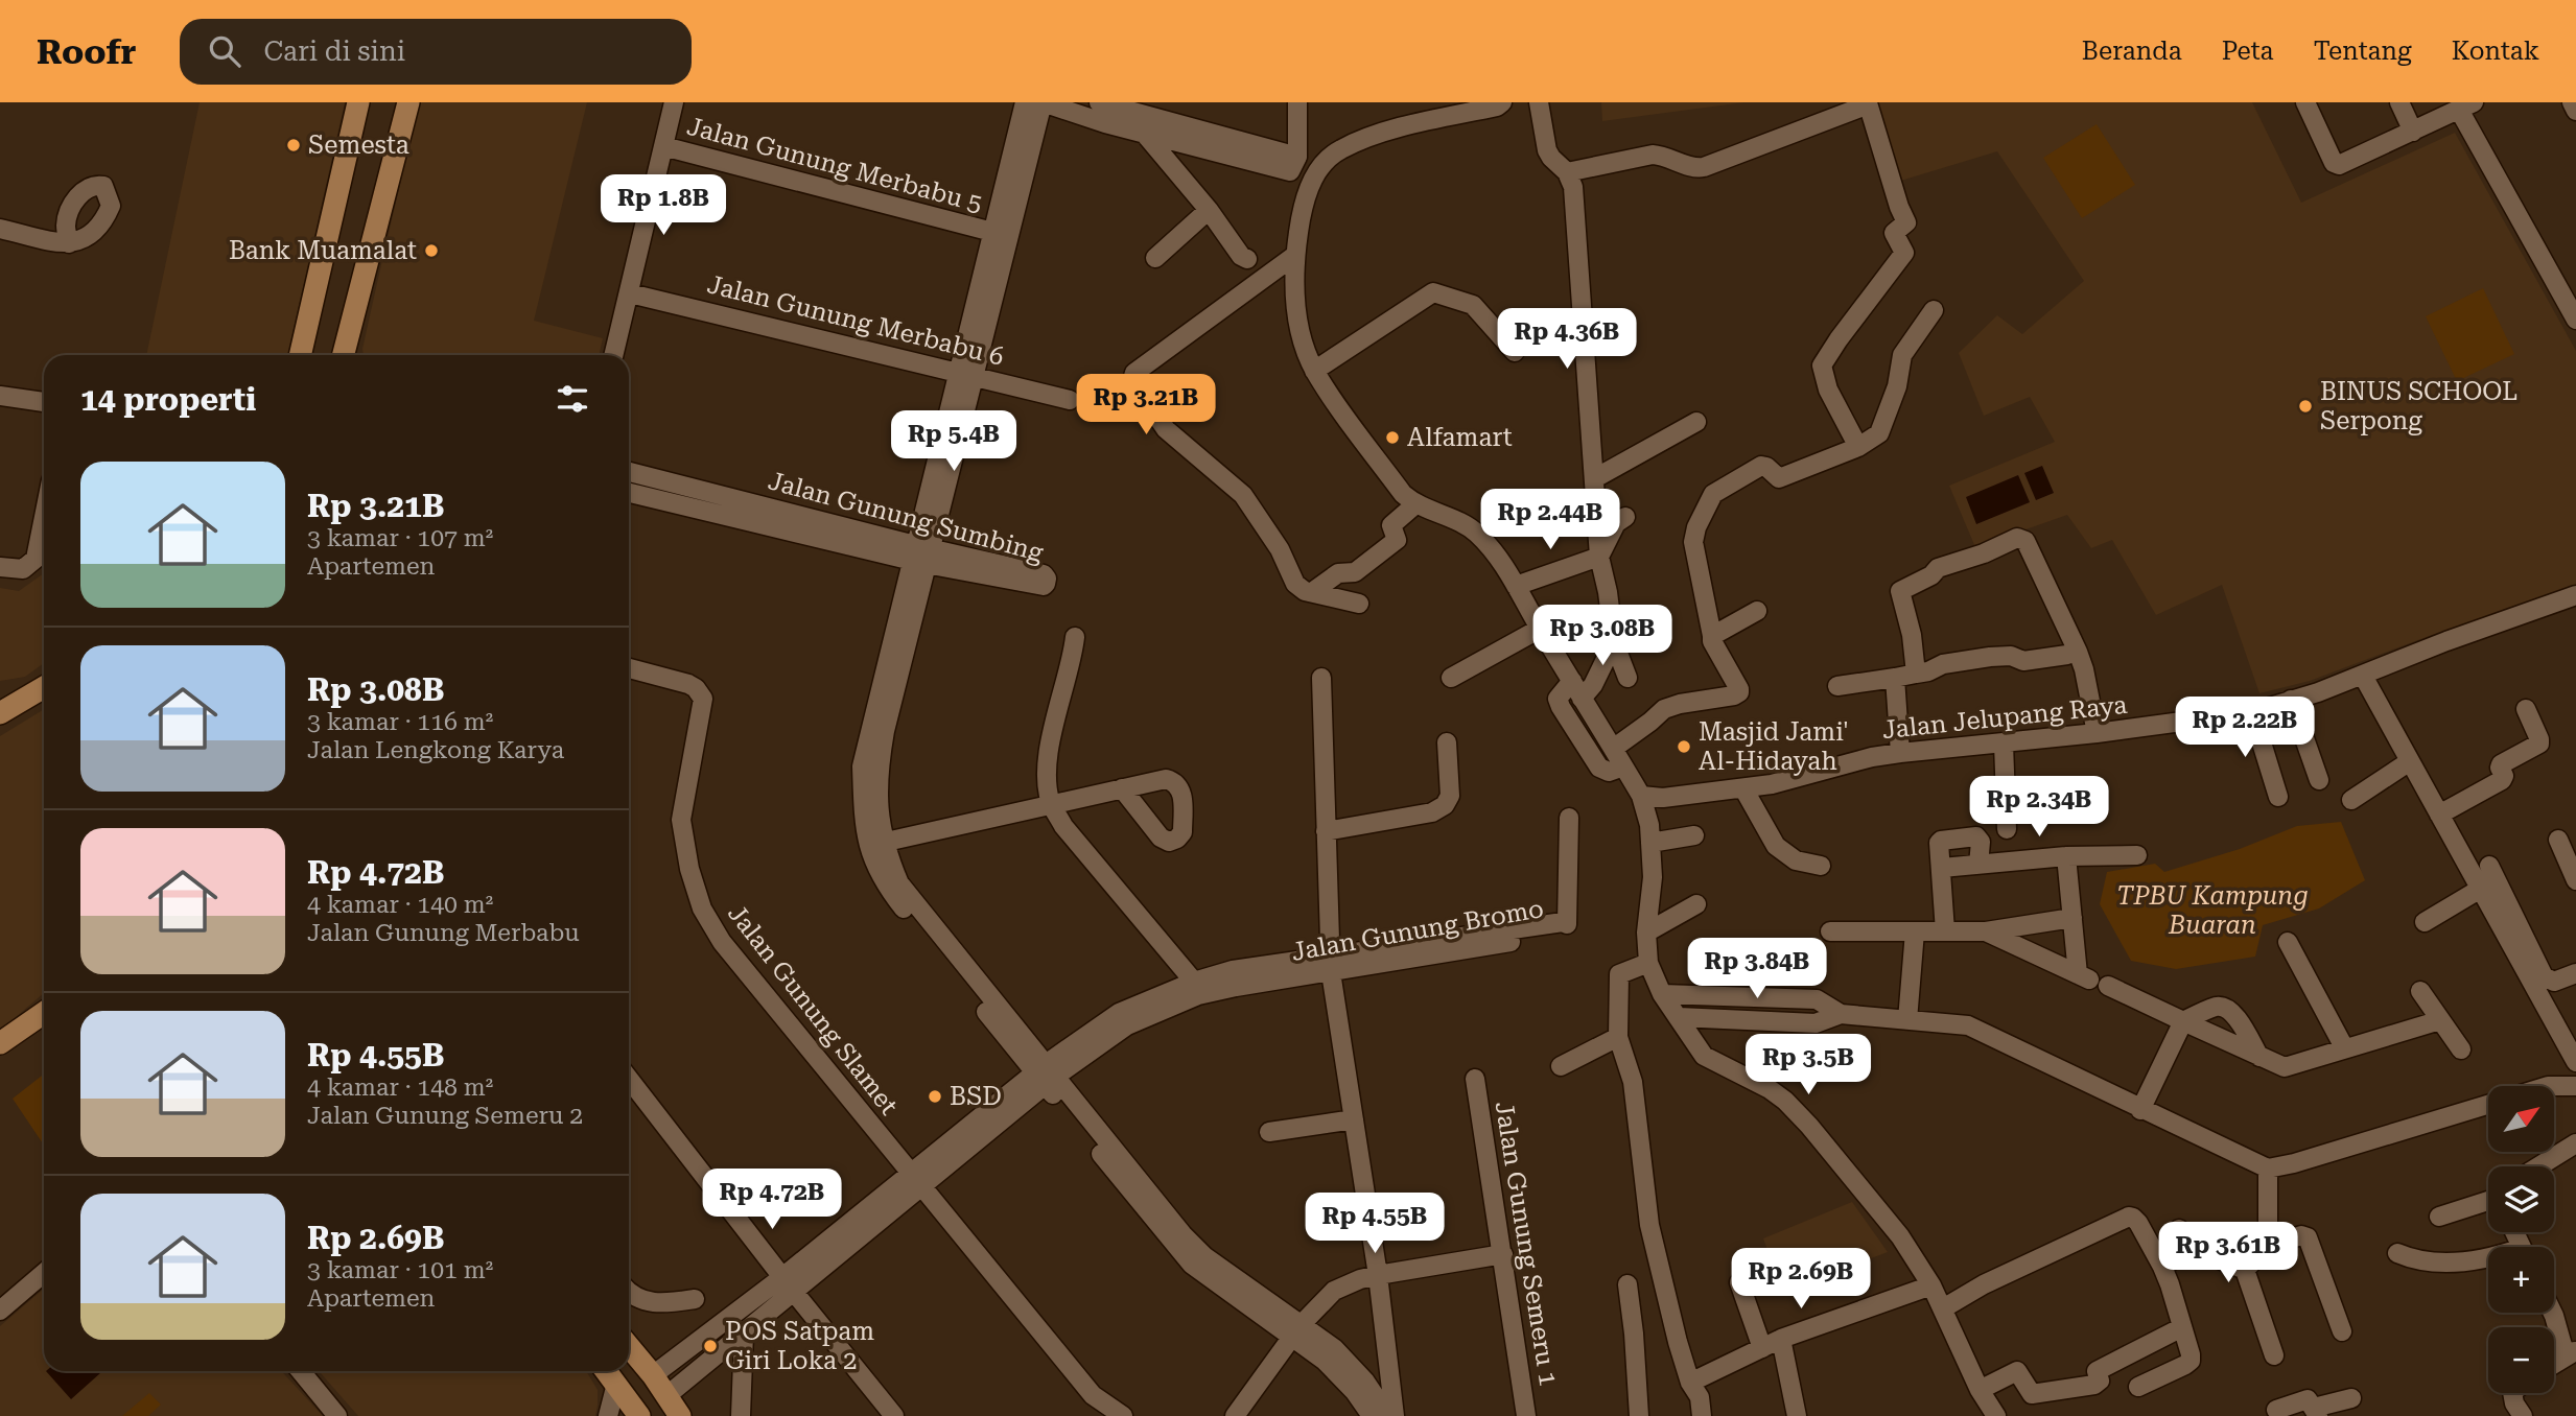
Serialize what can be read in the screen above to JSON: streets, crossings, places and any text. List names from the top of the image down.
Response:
{
  "streets": {
    "street": [
      "Jalan Gunung Merbabu 5",
      "Jalan Gunung Merbabu 6",
      "Jalan Gunung Sumbing",
      "Jalan Jelupang Raya",
      "Jalan Gunung Bromo",
      "Jalan Gunung Slamet",
      "Jalan Gunung Semeru 1"
    ]
  },
  "crossings": [
    ["Jalan Gunung Bromo", "Jalan Gunung Slamet"]
  ],
  "parks": ["TPBU Kampung Buaran"],
  "places": [
    "Semesta",
    "Bank Muamalat",
    "BINUS SCHOOL Serpong",
    "Alfamart",
    "Masjid Jami' Al-Hidayah",
    "BSD",
    "POS Satpam Giri Loka 2"
  ],
  "north": "top right",
  "page": {
    "header": "Roofr",
    "search": "Cari di sini",
    "nav": [
      "Beranda",
      "Peta",
      "Tentang",
      "Kontak"
    ],
    "price": [
      "Rp 1.8B",
      "Rp 4.36B",
      "Rp 3.21B",
      "Rp 5.4B",
      "Rp 2.44B",
      "Rp 3.08B",
      "Rp 2.22B",
      "Rp 2.34B",
      "Rp 3.84B",
      "Rp 3.5B",
      "Rp 4.72B",
      "Rp 4.55B",
      "Rp 3.61B",
      "Rp 2.69B"
    ],
    "heading": "14 properti",
    "list": [
      {
        "name": "Rp 3.21B",
        "note": "3 kamar · 107 m² · Apartemen"
      },
      {
        "name": "Rp 3.08B",
        "note": "3 kamar · 116 m² · Jalan Lengkong Karya"
      },
      {
        "name": "Rp 4.72B",
        "note": "4 kamar · 140 m² · Jalan Gunung Merbabu"
      },
      {
        "name": "Rp 4.55B",
        "note": "4 kamar · 148 m² · Jalan Gunung Semeru 2"
      },
      {
        "name": "Rp 2.69B",
        "note": "3 kamar · 101 m² · Apartemen"
      }
    ],
    "map_buttons": ["+", "−"]
  }
}
